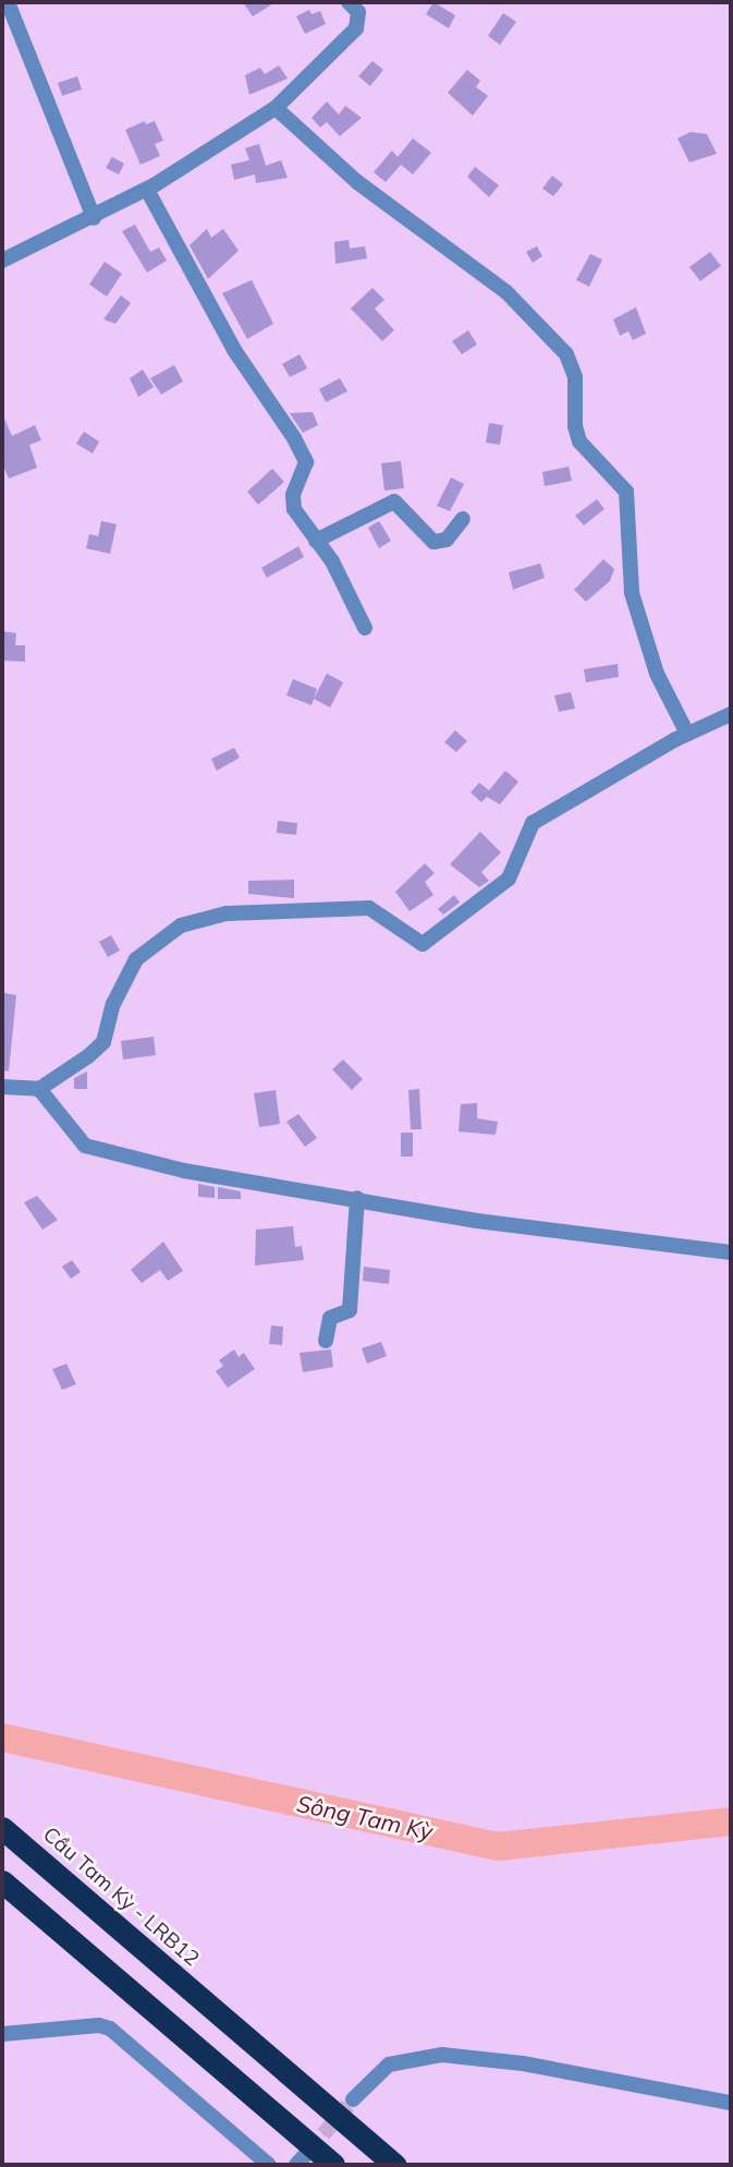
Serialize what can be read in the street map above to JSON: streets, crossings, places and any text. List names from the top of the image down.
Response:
{
  "streets": {
    "highway": ["Cầu Tam Kỳ - LRB12"]
  },
  "water": ["Sông Tam Kỳ"]
}
